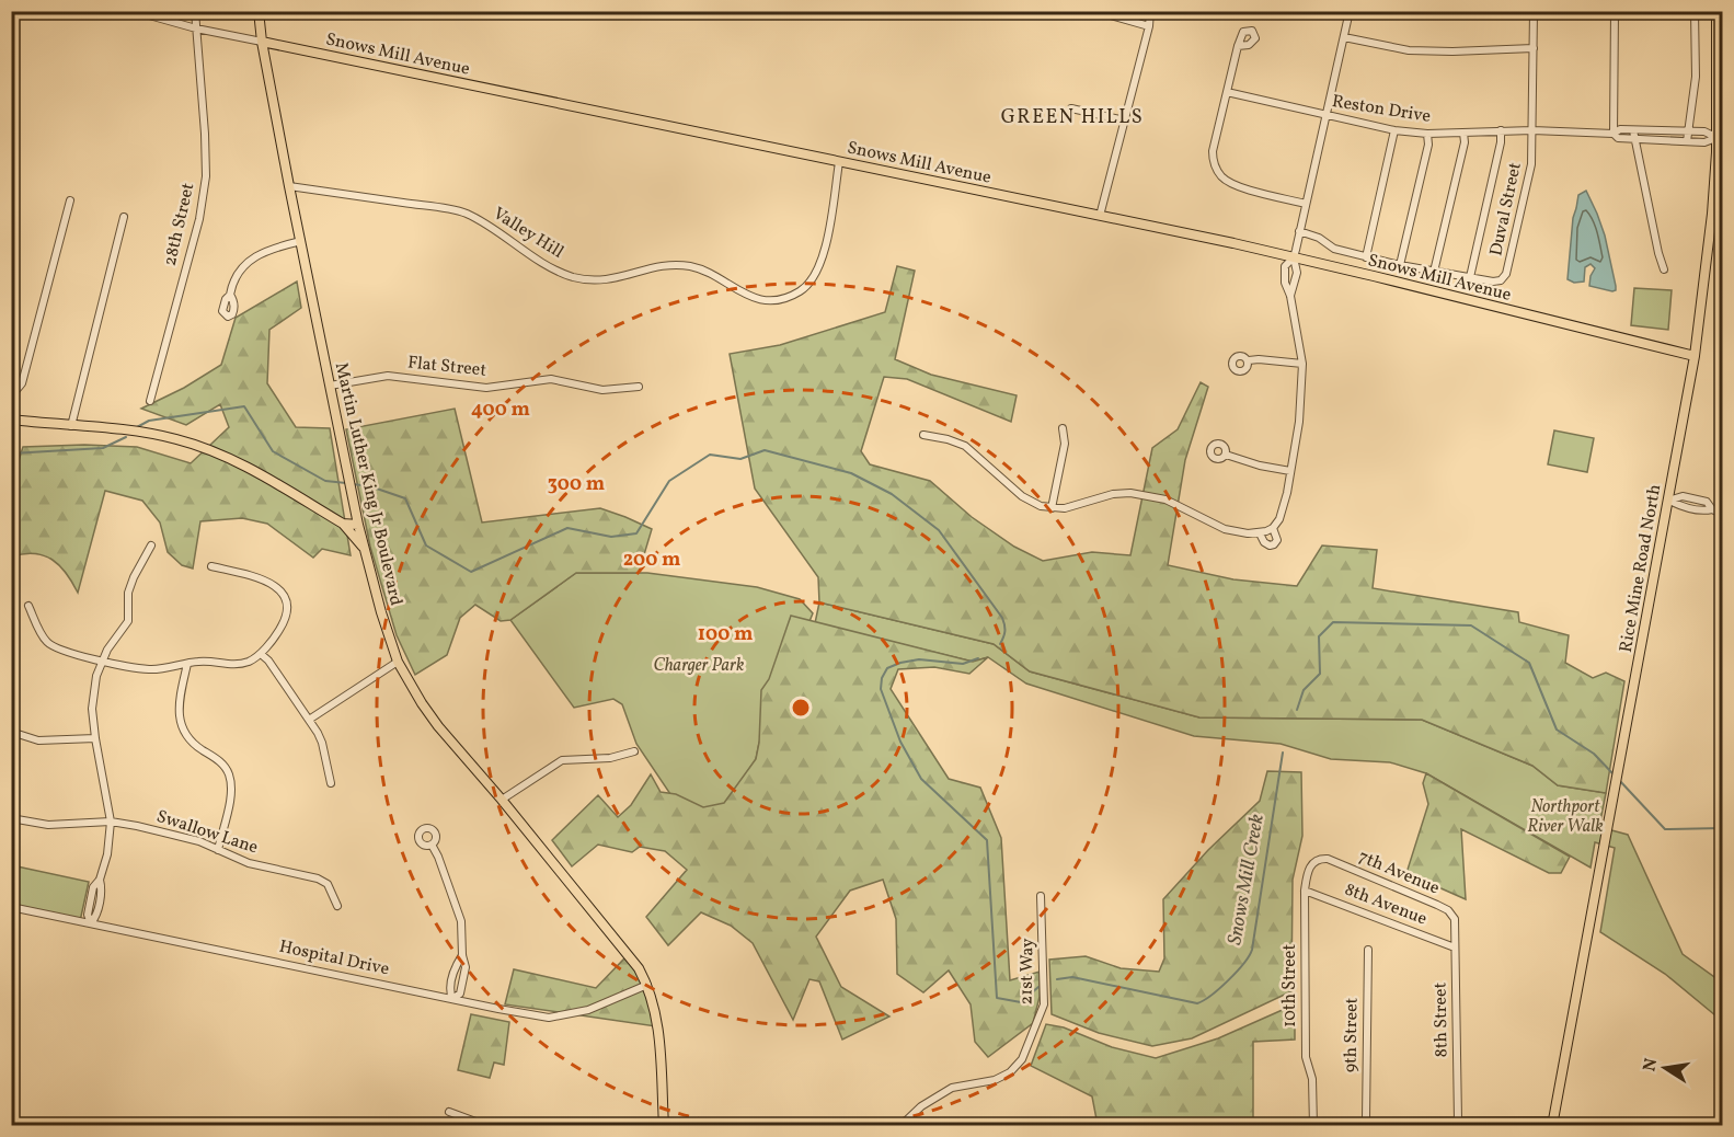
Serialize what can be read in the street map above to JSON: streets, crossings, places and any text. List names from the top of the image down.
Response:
{
  "streets": {
    "main road": ["Snows Mill Avenue", "Martin Luther King Jr Boulevard", "Rice Mine Road North"],
    "street": [
      "Reston Drive",
      "Duval Street",
      "28th Street",
      "Valley Hill",
      "Flat Street",
      "Swallow Lane",
      "7th Avenue",
      "8th Avenue",
      "Hospital Drive",
      "21st Way",
      "10th Street",
      "8th Street",
      "9th Street"
    ]
  },
  "crossings": [
    ["Snows Mill Avenue", "28th Street"],
    ["Snows Mill Avenue", "Valley Hill"],
    ["Snows Mill Avenue", "Martin Luther King Jr Boulevard"],
    ["Snows Mill Avenue", "Rice Mine Road North"],
    ["Reston Drive", "Duval Street"],
    ["Reston Drive", "Rice Mine Road North"],
    ["Valley Hill", "Martin Luther King Jr Boulevard"],
    ["Flat Street", "Martin Luther King Jr Boulevard"],
    ["Martin Luther King Jr Boulevard", "Hospital Drive"],
    ["7th Avenue", "10th Street"],
    ["7th Avenue", "8th Street"],
    ["8th Avenue", "10th Street"],
    ["8th Avenue", "8th Street"]
  ],
  "districts": ["GREEN HILLS"],
  "water": ["Snows Mill Creek"],
  "parks": ["Charger Park", "Northport River Walk"],
  "north": "left",
  "rings": [
    "400 m",
    "300 m",
    "200 m",
    "100 m"
  ]
}
